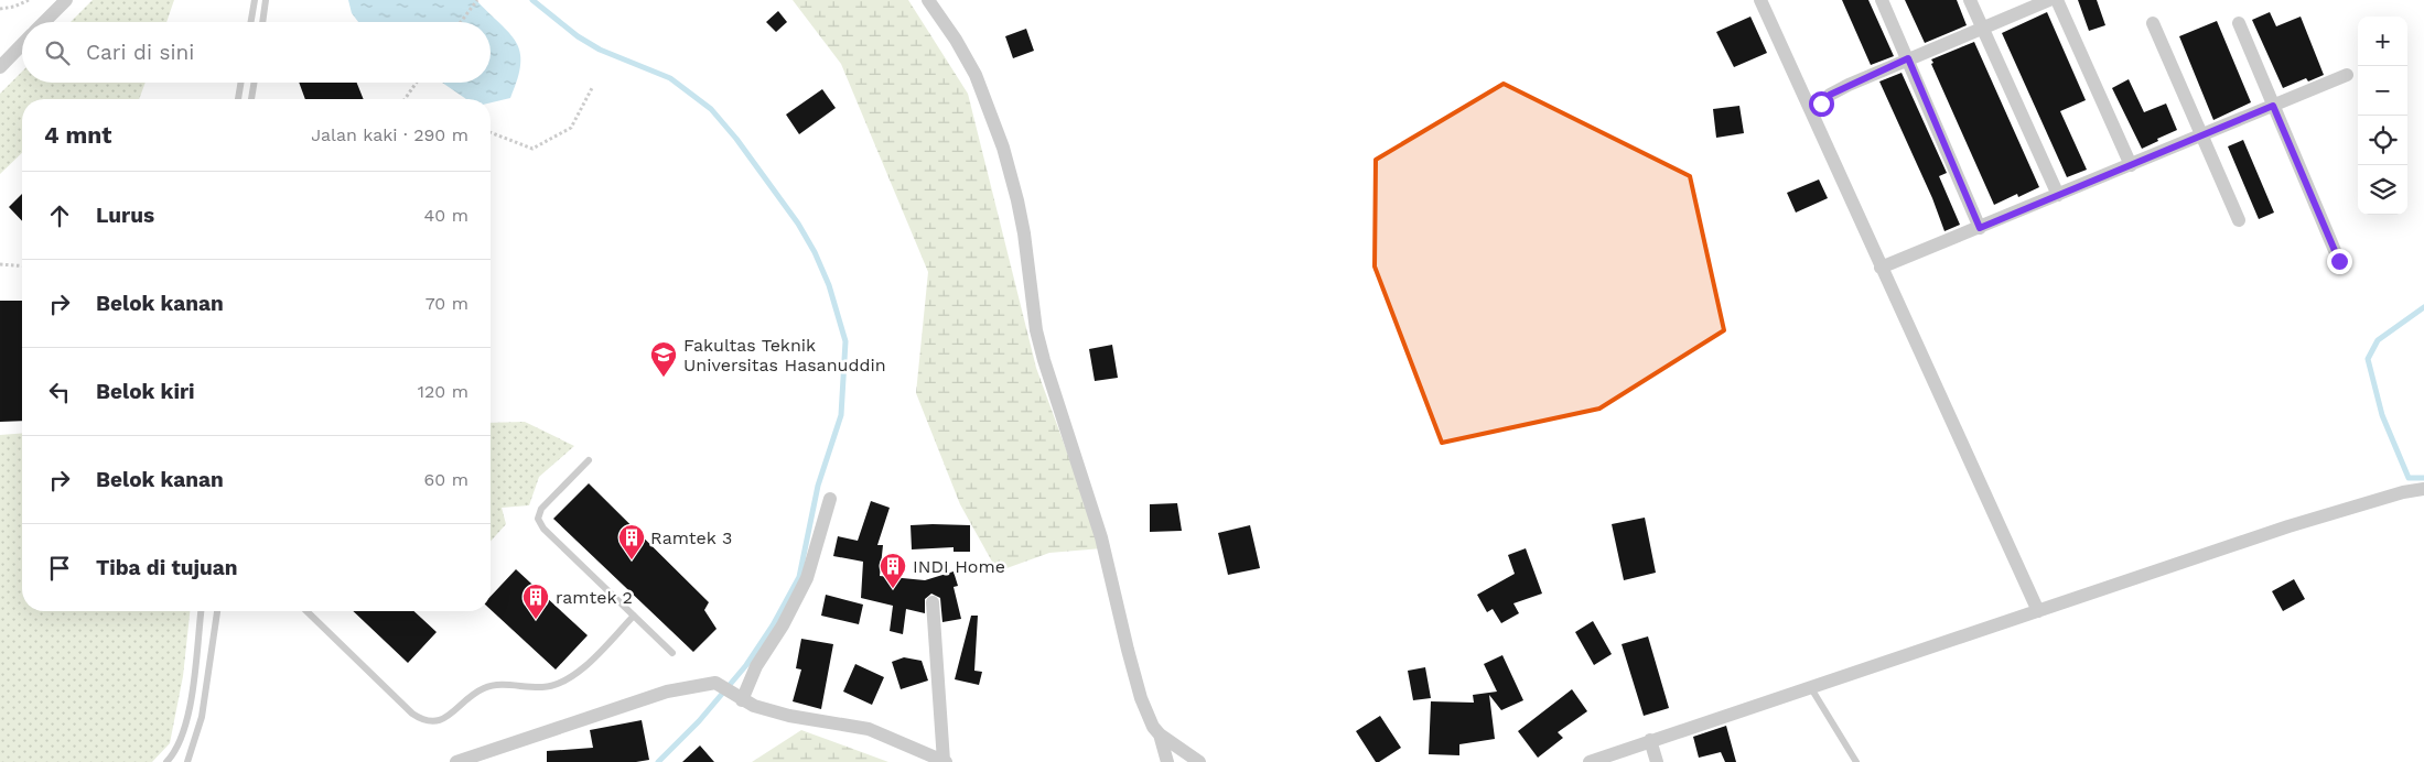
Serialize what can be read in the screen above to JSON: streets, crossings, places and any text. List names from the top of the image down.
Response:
{
  "places": {
    "school or university": ["Fakultas Teknik Universitas Hasanuddin"],
    "building": ["Ramtek 3", "INDI Home", "ramtek 2"]
  },
  "page": {
    "map_buttons": ["+", "−"],
    "search": "Cari di sini",
    "heading": ["4 mnt", "Jalan kaki · 290 m"],
    "list": [
      ["Lurus", "40 m"],
      ["Belok kanan", "70 m"],
      ["Belok kiri", "120 m"],
      ["Belok kanan", "60 m"],
      "Tiba di tujuan"
    ]
  }
}
